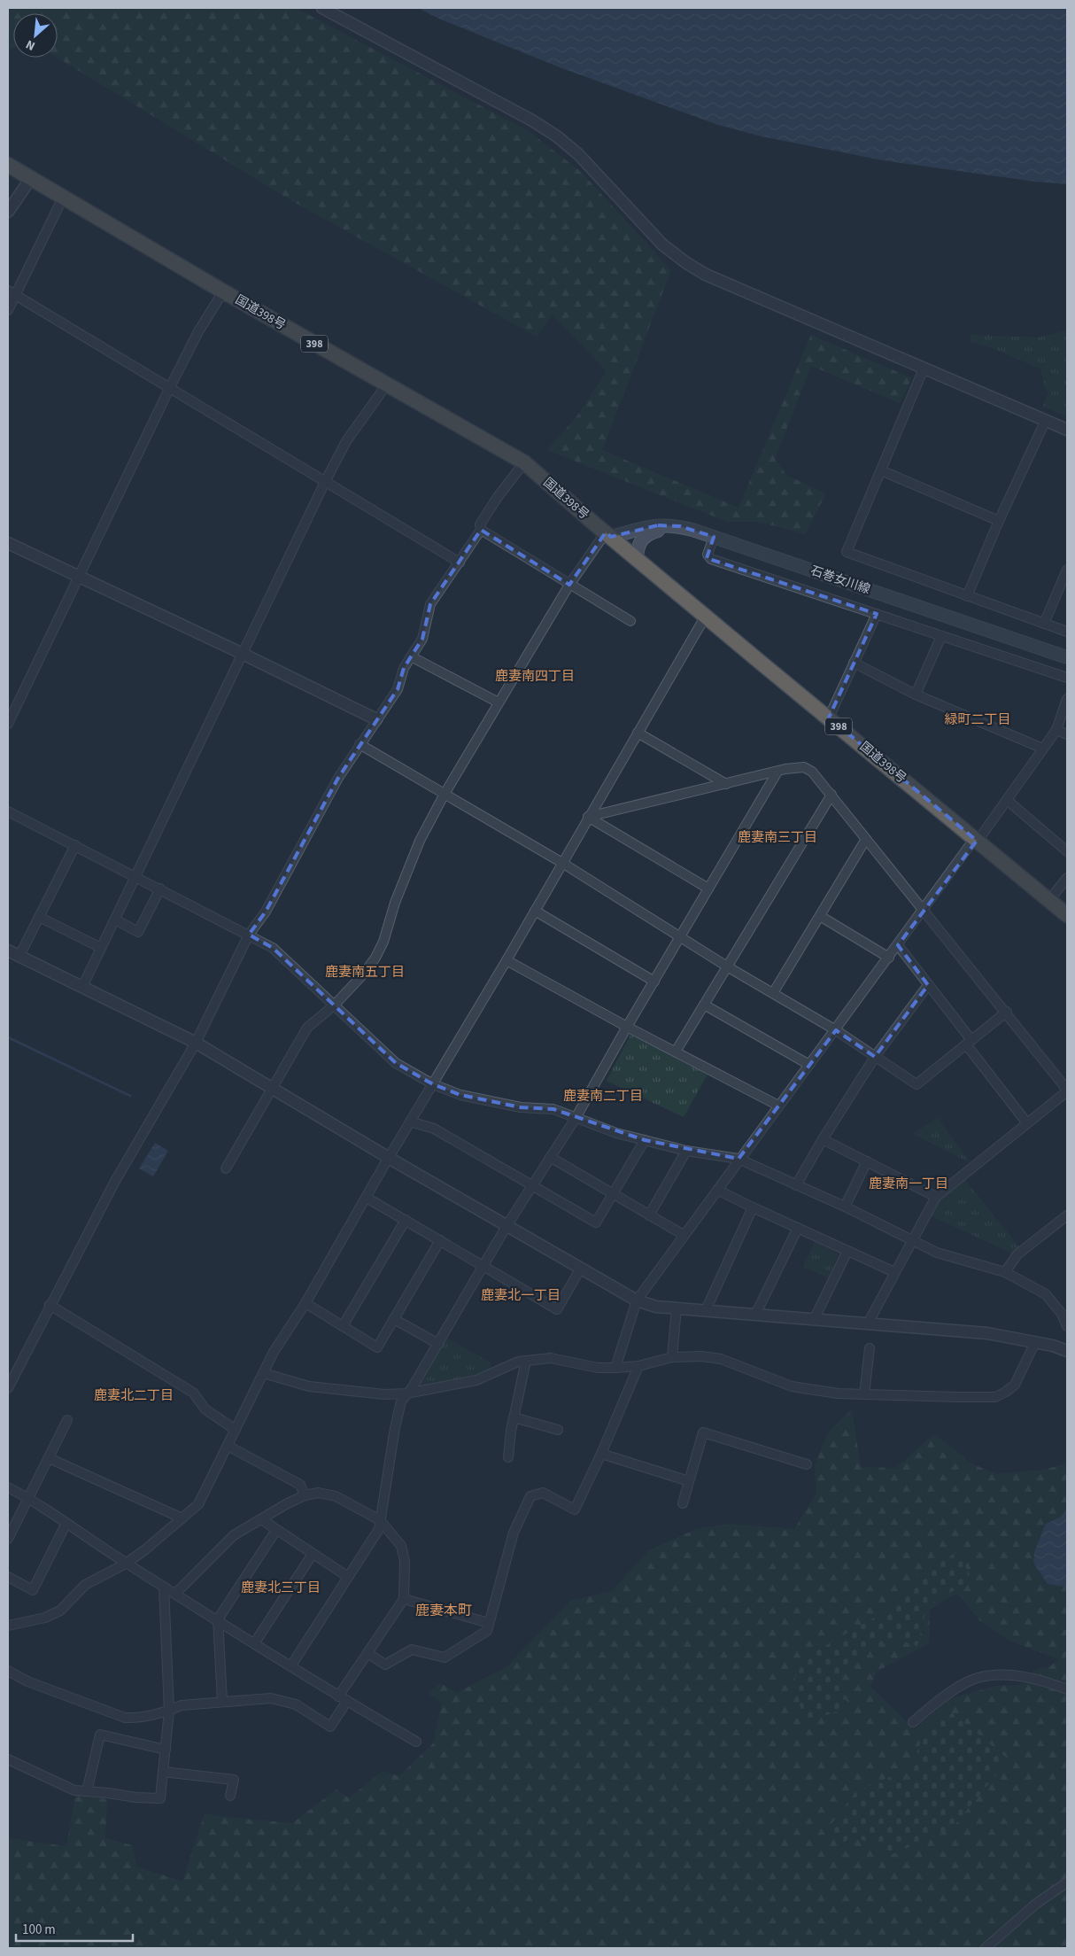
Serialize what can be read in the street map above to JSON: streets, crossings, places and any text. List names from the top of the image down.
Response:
{
  "streets": {
    "highway": ["国道398号", "398"],
    "main road": ["石巻女川線"]
  },
  "crossings": [
    ["国道398号", "石巻女川線"]
  ],
  "districts": [
    "鹿妻南四丁目",
    "緑町二丁目",
    "鹿妻南三丁目",
    "鹿妻南五丁目",
    "鹿妻南二丁目",
    "鹿妻南一丁目",
    "鹿妻北一丁目",
    "鹿妻北二丁目",
    "鹿妻北三丁目",
    "鹿妻本町"
  ],
  "scale_bar": "100 m",
  "north": "bottom left"
}
